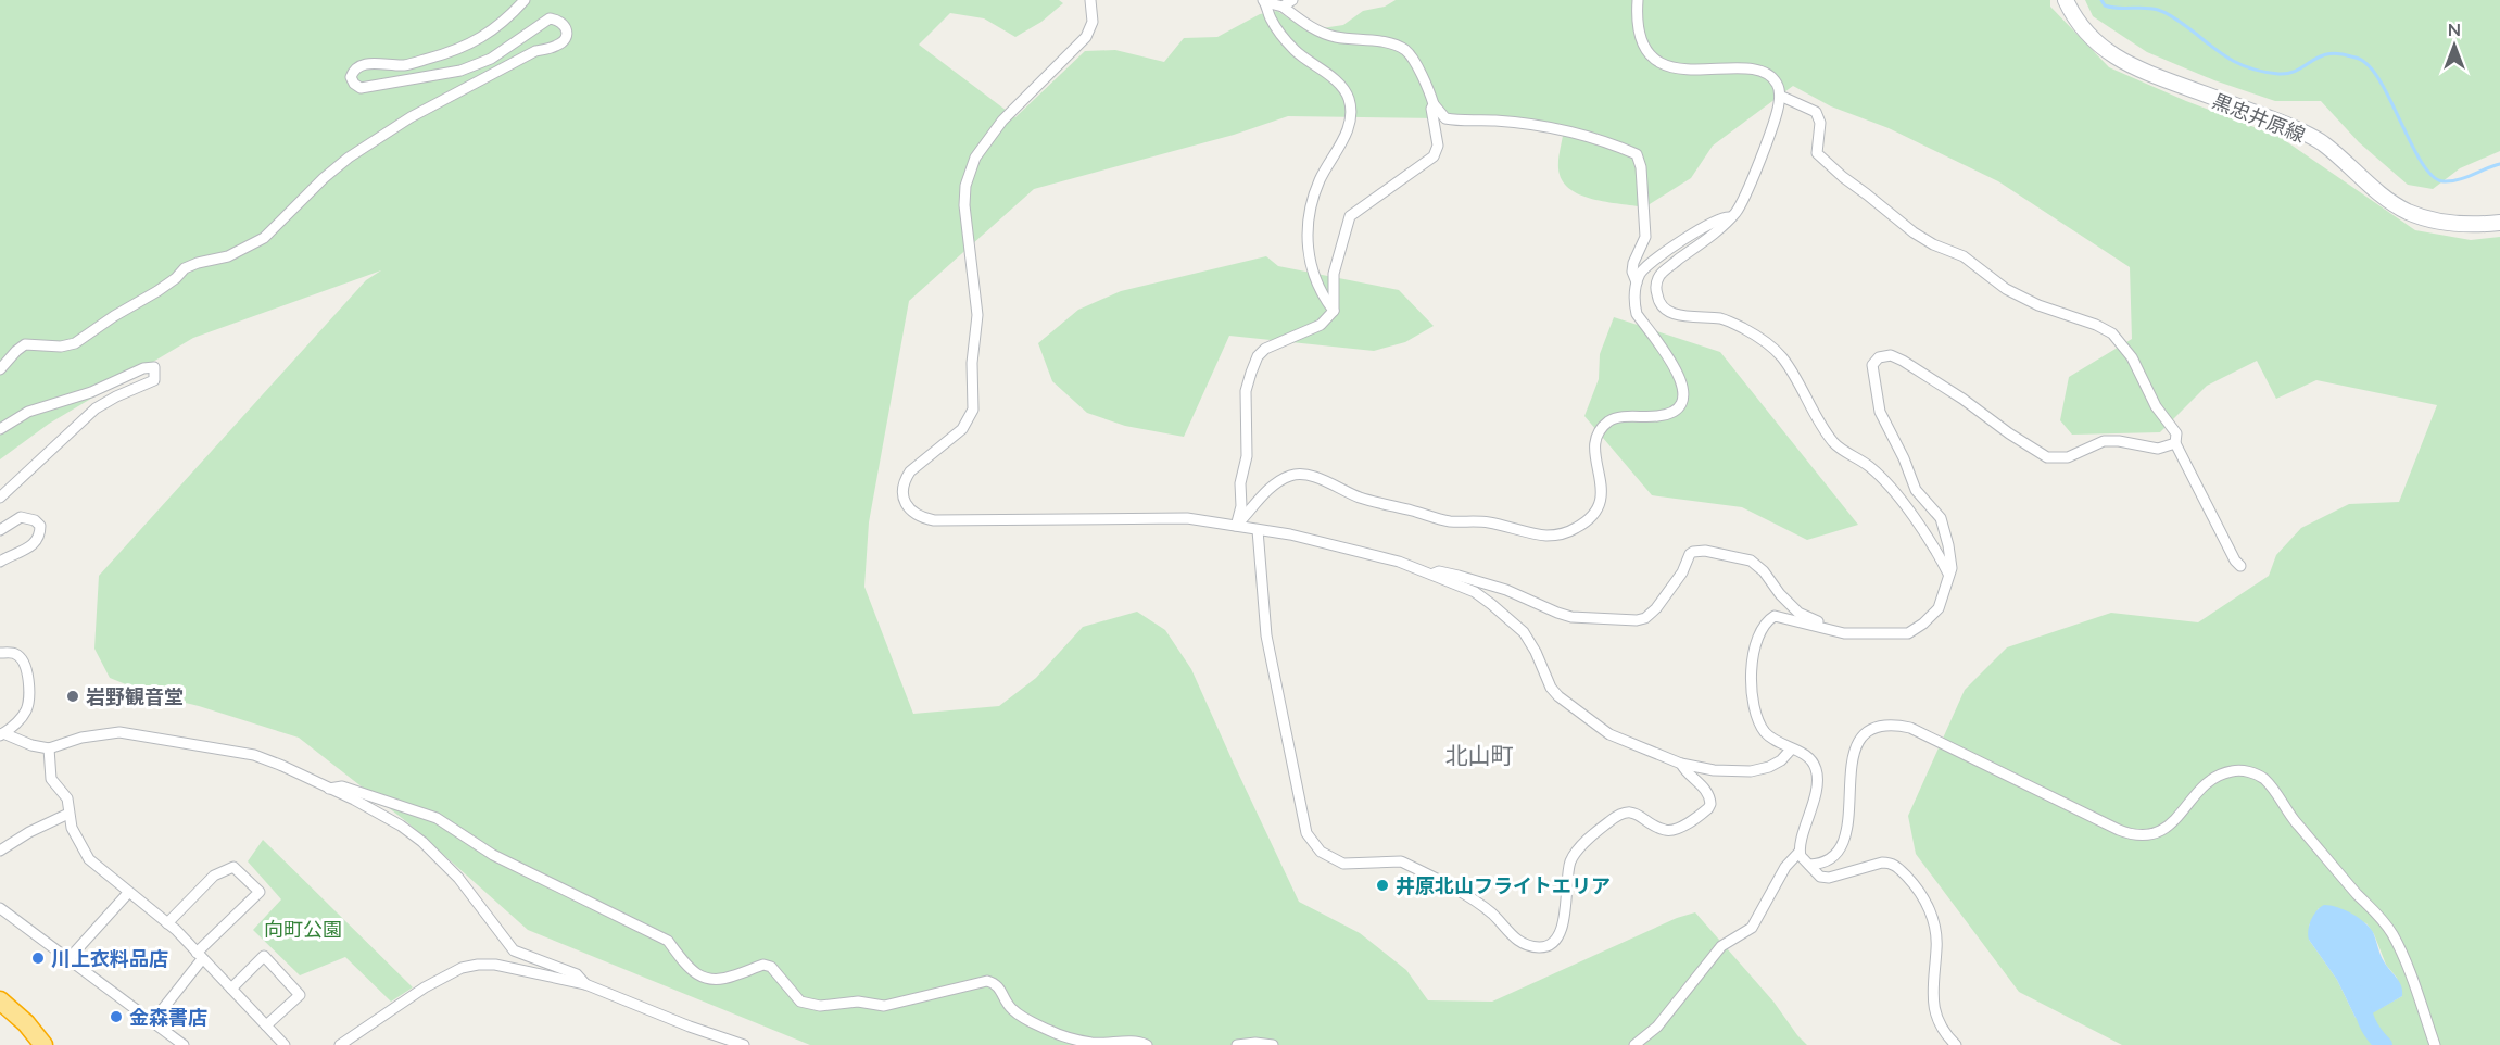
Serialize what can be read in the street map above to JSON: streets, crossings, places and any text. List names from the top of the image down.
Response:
{
  "streets": {
    "main road": ["黒忠井原線"]
  },
  "districts": ["北山町"],
  "parks": ["向町公園"],
  "places": [
    "岩野観音堂",
    "井原北山フライトエリア",
    "川上衣料品店",
    "金森書店"
  ],
  "north": "top"
}
